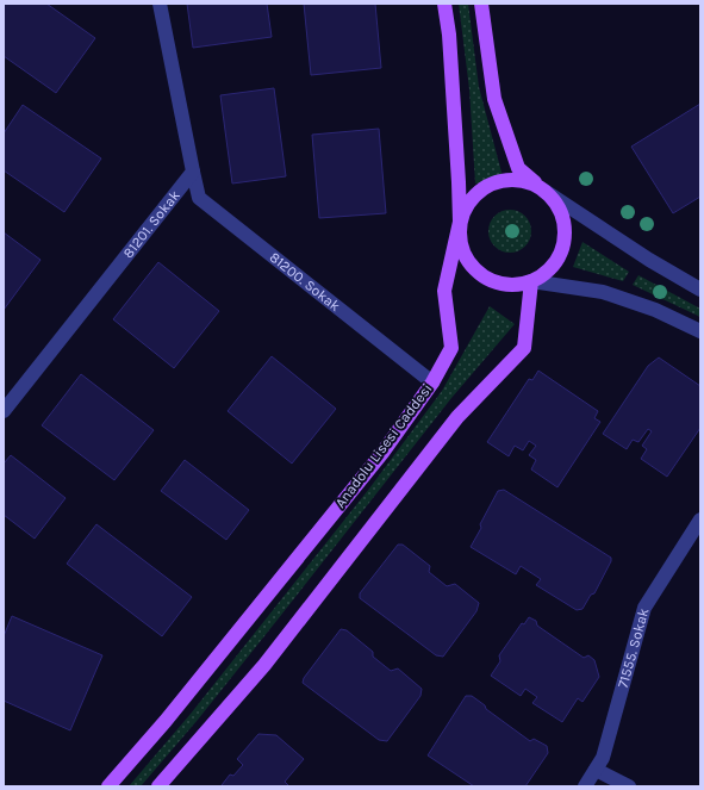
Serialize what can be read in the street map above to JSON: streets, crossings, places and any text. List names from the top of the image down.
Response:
{
  "streets": {
    "main road": ["Anadolu Lisesi Caddesi"],
    "street": ["81201. Sokak", "81200. Sokak", "71555. Sokak"]
  },
  "crossings": [
    ["81201. Sokak", "81200. Sokak"],
    ["81200. Sokak", "Anadolu Lisesi Caddesi"]
  ]
}
